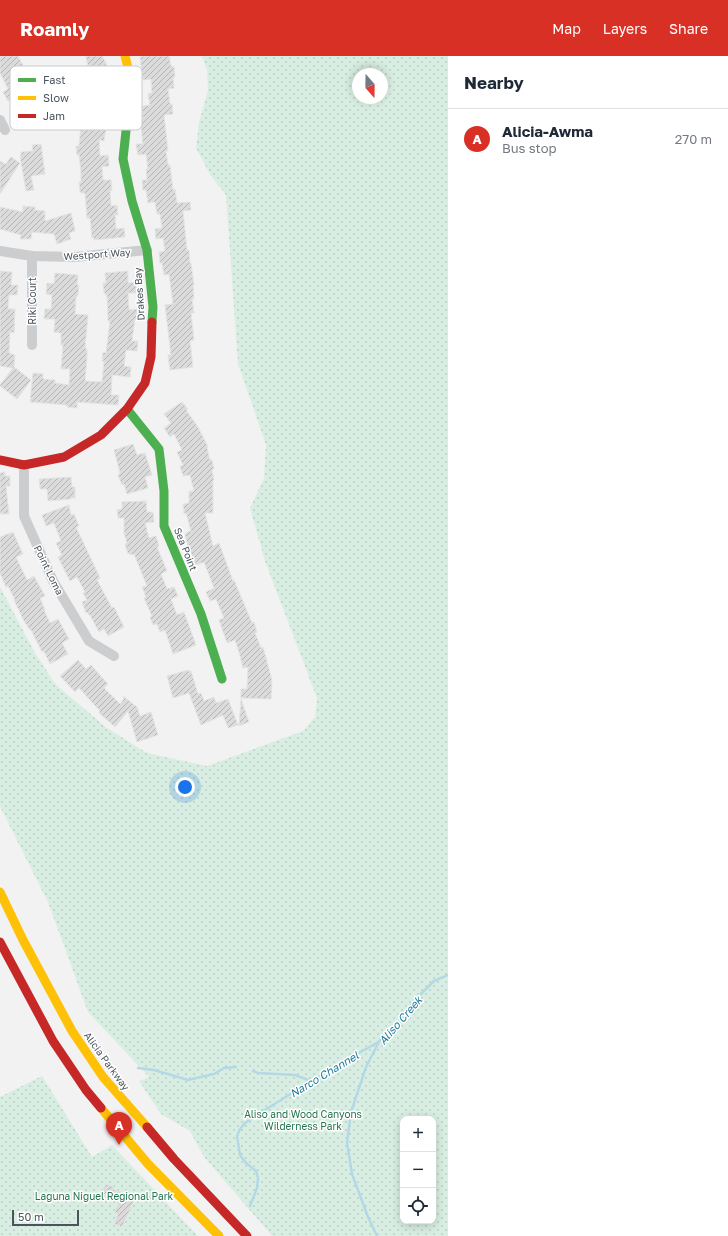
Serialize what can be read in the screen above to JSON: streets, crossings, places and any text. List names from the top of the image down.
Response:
{
  "streets": {
    "street": [
      "Westport Way",
      "Drakes Bay",
      "Riki Court",
      "Sea Point",
      "Point Loma",
      "Alicia Parkway"
    ]
  },
  "crossings": [
    ["Westport Way", "Drakes Bay"],
    ["Westport Way", "Riki Court"],
    ["Drakes Bay", "Sea Point"],
    ["Drakes Bay", "Point Loma"]
  ],
  "water": ["Aliso Creek", "Narco Channel"],
  "parks": ["Aliso and Wood Canyons Wilderness Park", "Laguna Niguel Regional Park"],
  "legend": ["Fast", "Slow", "Jam"],
  "scale_bar": "50 m",
  "north": "bottom",
  "page": {
    "header": "Roamly",
    "nav": ["Map", "Layers", "Share"],
    "heading": "Nearby",
    "list": [
      {
        "mark": "A",
        "name": "Alicia-Awma",
        "note": "Bus stop",
        "value": "270 m"
      }
    ],
    "pins": "A",
    "map_buttons": ["+", "−"],
    "scale": "50 m"
  }
}
